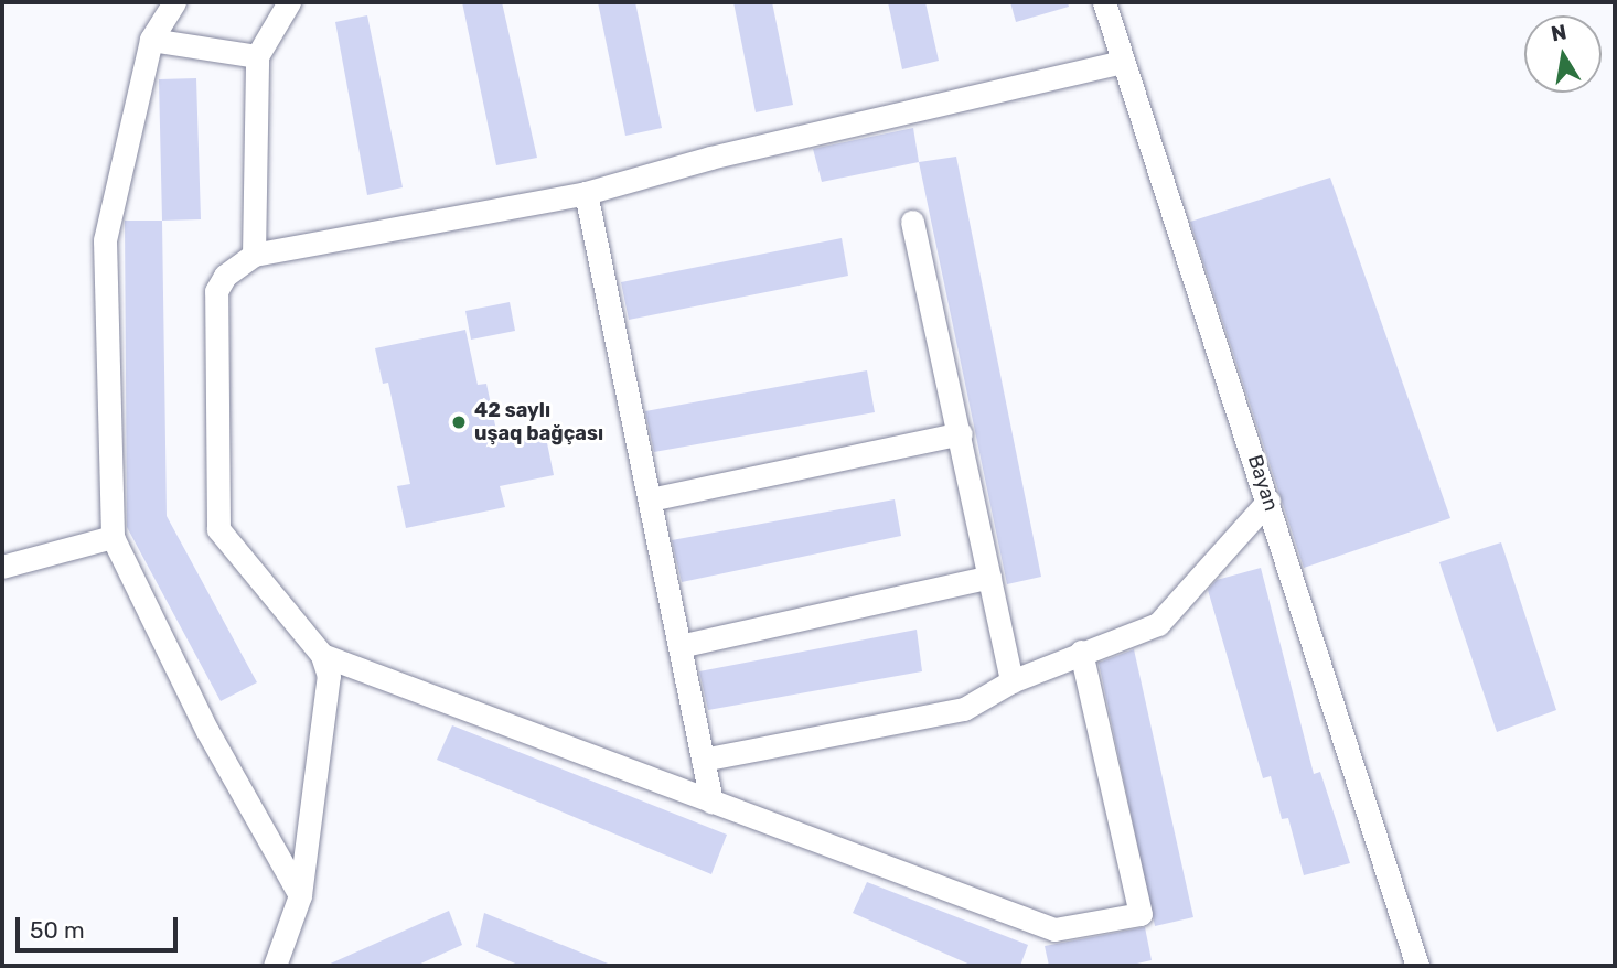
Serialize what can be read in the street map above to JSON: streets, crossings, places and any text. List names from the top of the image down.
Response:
{
  "streets": {
    "street": ["Bayan"]
  },
  "places": ["42 saylı uşaq bağçası"],
  "scale_bar": "50 m",
  "north": "top"
}
